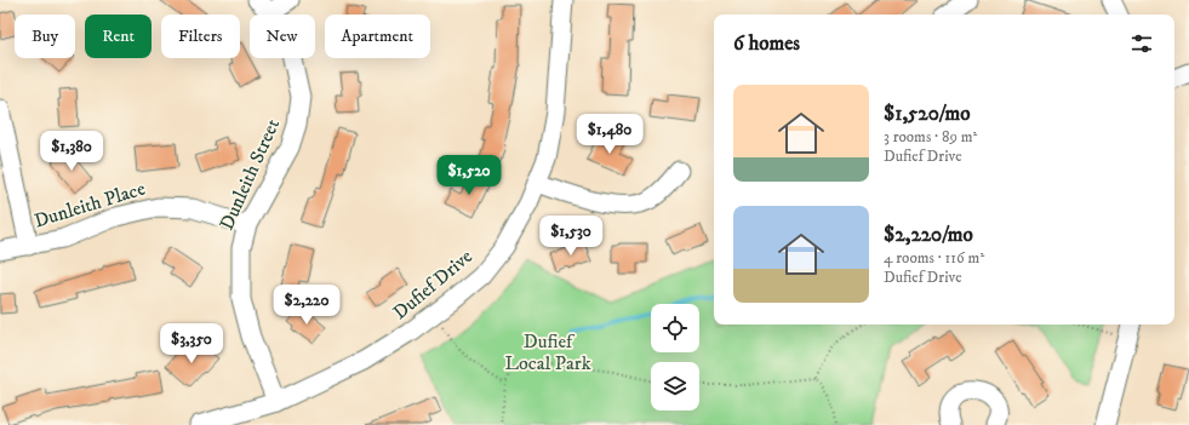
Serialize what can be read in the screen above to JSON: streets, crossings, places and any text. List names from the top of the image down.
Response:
{
  "streets": {
    "street": ["Dunleith Street", "Dunleith Place", "Dufief Drive"]
  },
  "crossings": [
    ["Dunleith Street", "Dunleith Place"],
    ["Dunleith Street", "Dufief Drive"]
  ],
  "parks": ["Dufief Local Park"],
  "page": {
    "chip": [
      "Buy",
      "Rent",
      "Filters",
      "New",
      "Apartment"
    ],
    "heading": "6 homes",
    "list": [
      {
        "name": "$1,520/mo",
        "note": "3 rooms · 89 m² · Dufief Drive"
      },
      {
        "name": "$2,220/mo",
        "note": "4 rooms · 116 m² · Dufief Drive"
      }
    ],
    "price": [
      "$1,480",
      "$1,380",
      "$1,520",
      "$1,530",
      "$2,220",
      "$3,350"
    ]
  }
}
